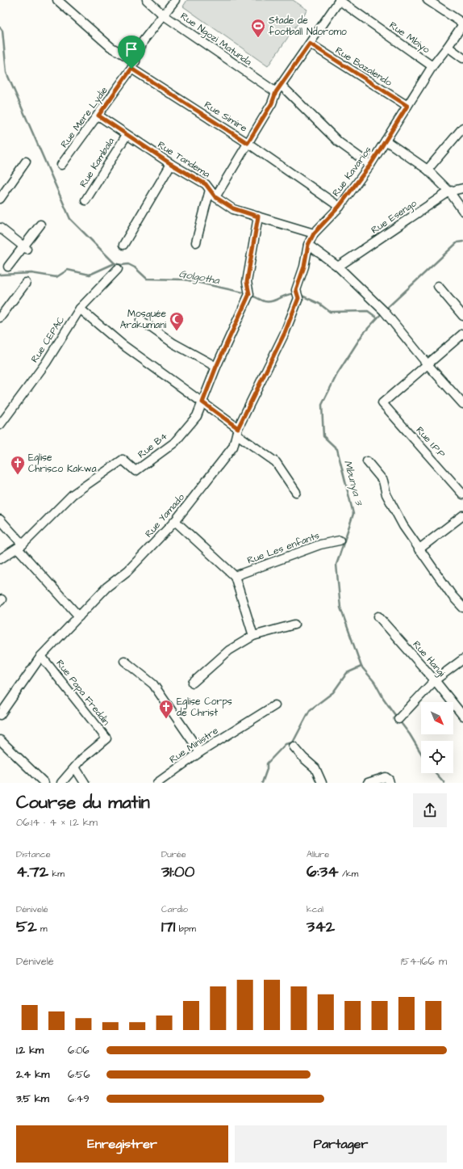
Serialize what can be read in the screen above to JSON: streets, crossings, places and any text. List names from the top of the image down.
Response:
{
  "streets": {
    "street": [
      "Rue Mbiyo",
      "Rue Ngozi Matunda",
      "Rue Bazalendo",
      "Rue Simire",
      "Rue Mere Lydie",
      "Rue Tandema",
      "Rue Kambala",
      "Rue Kavarios",
      "Rue Esengo",
      "Rue CEPAC",
      "Rue I.P.P",
      "Rue B4",
      "Rue Yamado",
      "Rue Les enfants",
      "Rue Hangi",
      "Rue Papa Freddin",
      "Rue Ministre"
    ]
  },
  "crossings": [
    ["Rue Mbiyo", "Rue Kavarios"],
    ["Rue Ngozi Matunda", "Rue Mere Lydie"],
    ["Rue Bazalendo", "Rue Kavarios"],
    ["Rue Simire", "Rue Mere Lydie"],
    ["Rue Simire", "Rue Kavarios"],
    ["Rue Mere Lydie", "Rue Tandema"],
    ["Rue Tandema", "Rue Kambala"],
    ["Rue Tandema", "Rue Kavarios"],
    ["Rue Tandema", "Rue B4"],
    ["Rue Kavarios", "Rue Yamado"],
    ["Rue Yamado", "Rue Papa Freddin"]
  ],
  "water": ["Golgotha", "Mbunya 3"],
  "places": {
    "sports": ["Stade de football Ndoromo"],
    "mosque": ["Mosquée Arakumani"],
    "church": ["Eglise Chrisco Kakwa", "Eglise Corps de Christ"]
  },
  "north": "bottom right",
  "page": {
    "heading": ["Course du matin", "06:14 · 4 × 1.2 km"],
    "stats": [
      ["Distance", "4.72 km"],
      ["Durée", "31:00"],
      ["Allure", "6:34 /km"],
      ["Dénivelé", "52 m"],
      ["Cardio", "171 bpm"],
      ["kcal", "342"]
    ],
    "chart": ["Dénivelé", "154–166 m"],
    "list": [
      {
        "name": "1.2 km",
        "note": "6:06"
      },
      {
        "name": "2.4 km",
        "note": "6:56"
      },
      {
        "name": "3.5 km",
        "note": "6:49"
      }
    ],
    "buttons": ["Enregistrer", "Partager"]
  }
}
